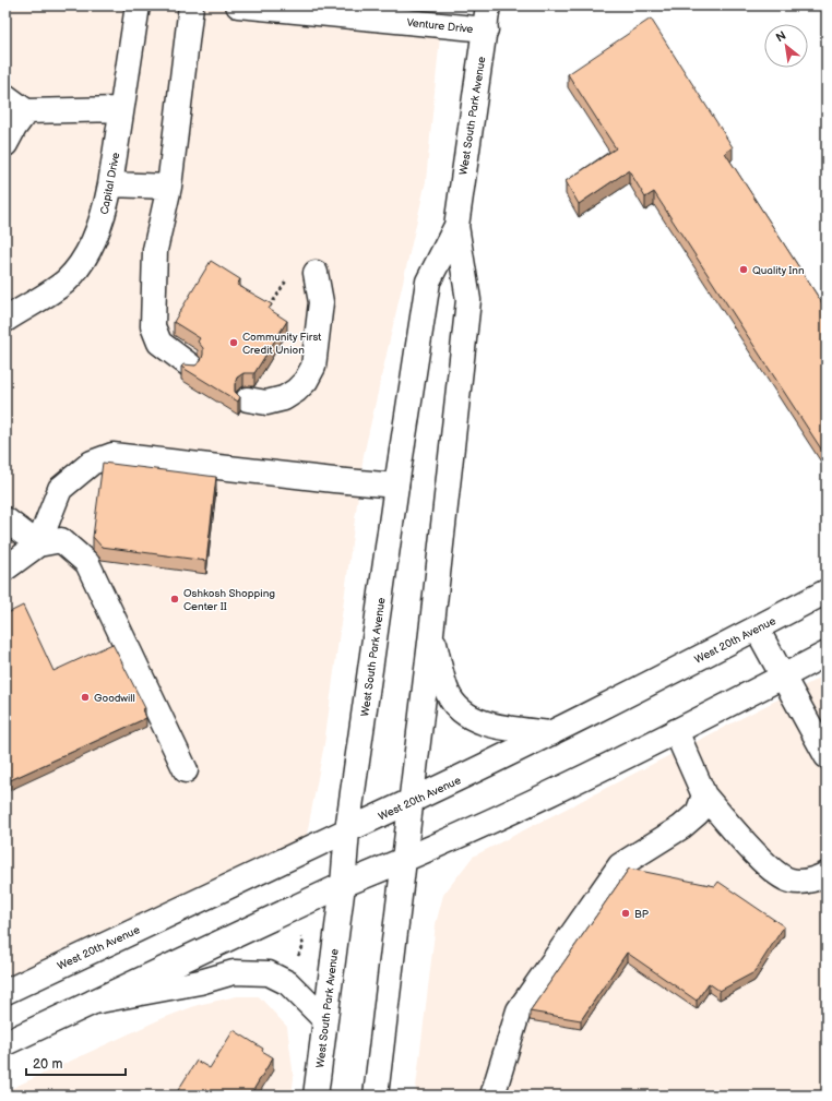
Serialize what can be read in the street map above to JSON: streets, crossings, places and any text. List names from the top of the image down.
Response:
{
  "streets": {
    "main road": [
      "Venture Drive",
      "West South Park Avenue",
      "Capital Drive",
      "West 20th Avenue"
    ]
  },
  "crossings": [
    ["Venture Drive", "West South Park Avenue"],
    ["West South Park Avenue", "West 20th Avenue"]
  ],
  "places": [
    "Quality Inn",
    "Community First Credit Union",
    "Oshkosh Shopping Center II",
    "Goodwill",
    "BP"
  ],
  "scale_bar": "20 m",
  "north": "top left"
}
